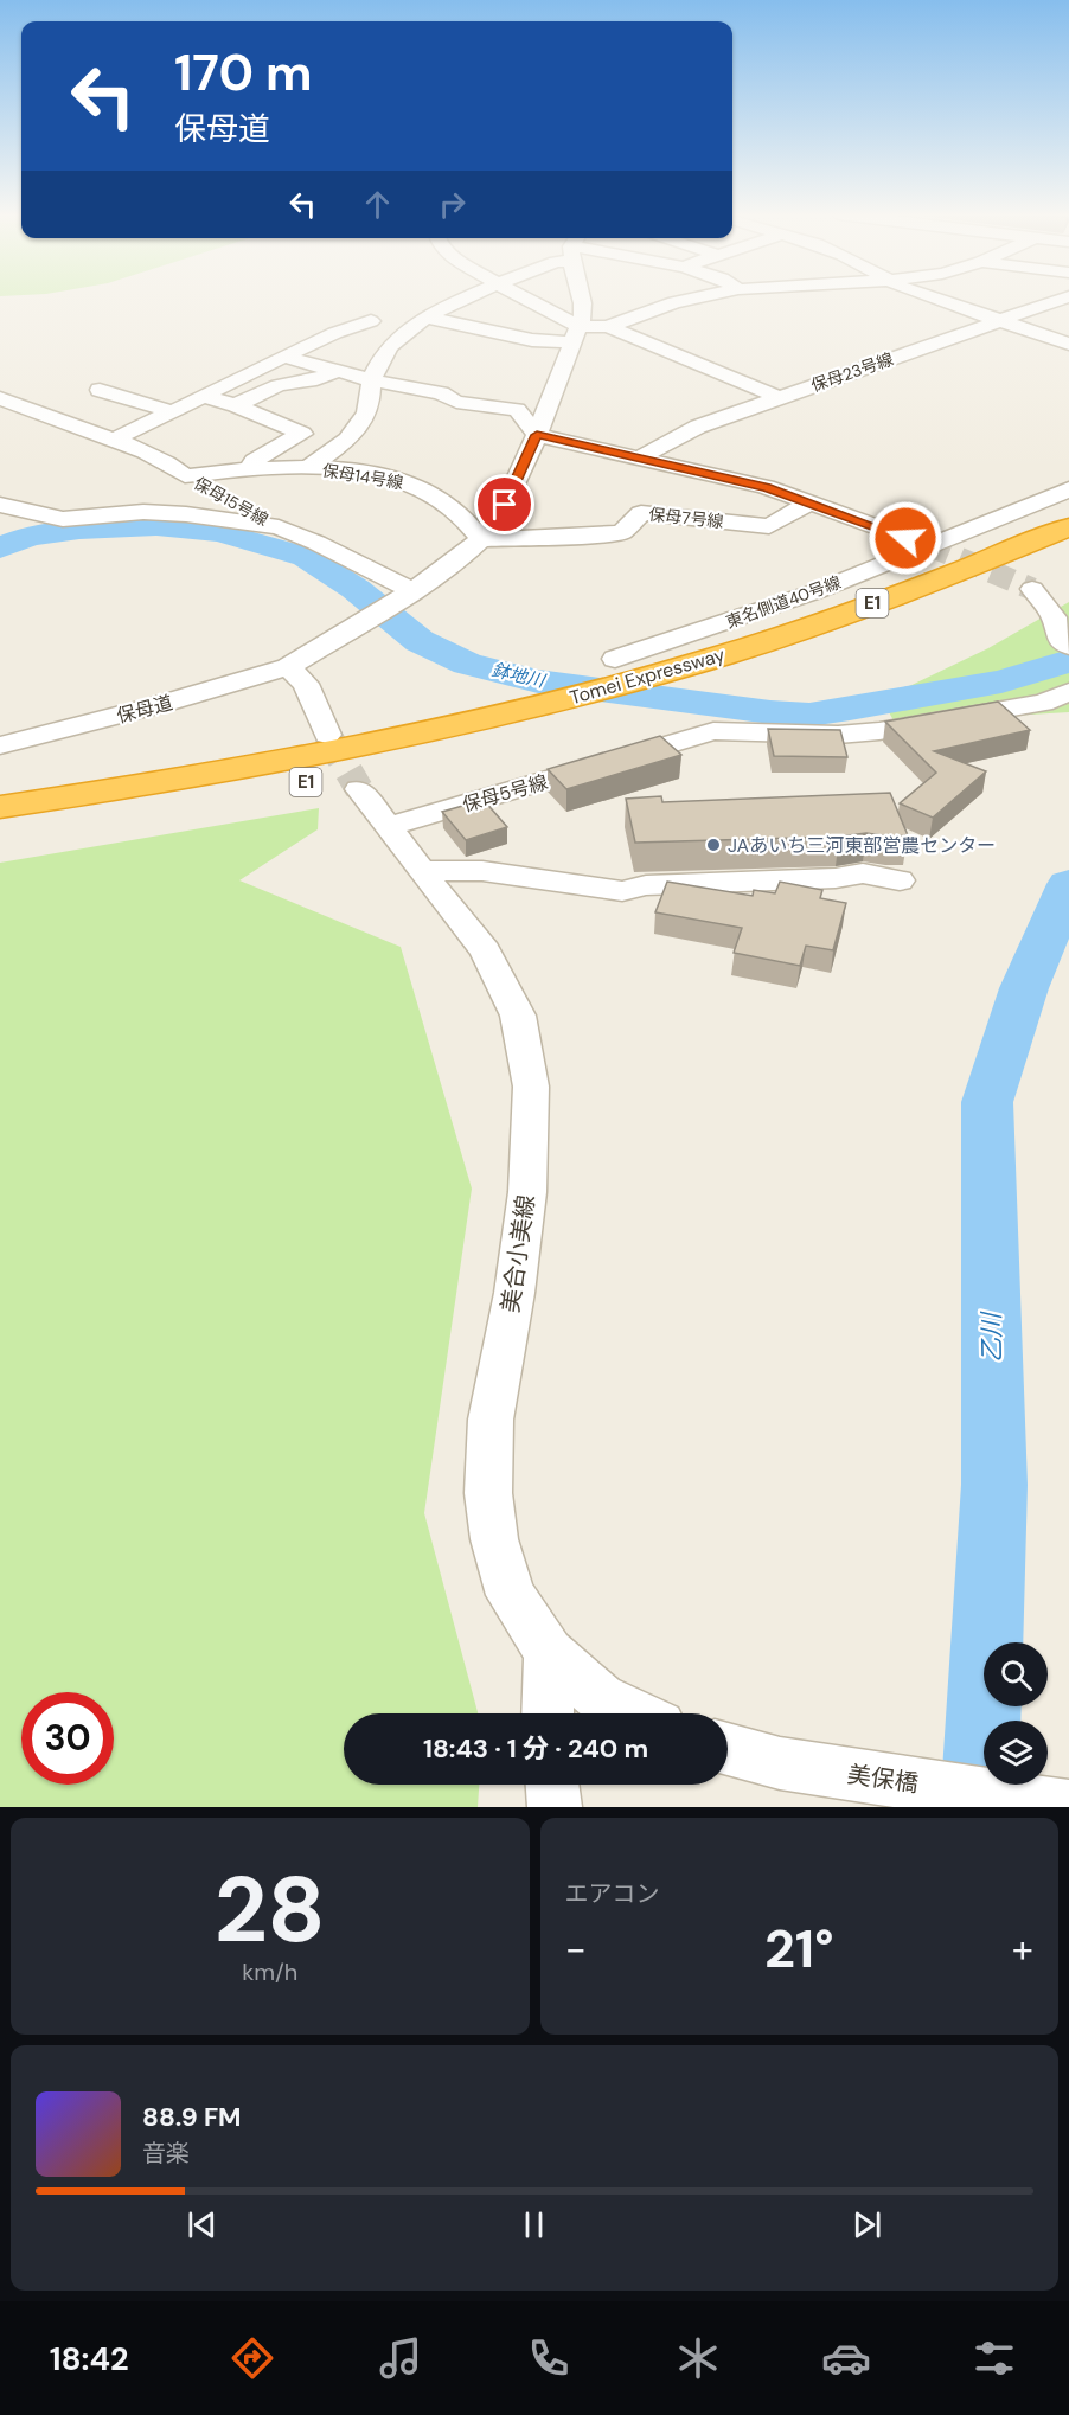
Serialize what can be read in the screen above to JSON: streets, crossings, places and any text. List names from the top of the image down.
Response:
{
  "streets": {
    "highway": ["E1", "Tomei Expressway"],
    "street": [
      "保母23号線",
      "保母14号線",
      "保母15号線",
      "保母7号線",
      "東名側道40号線",
      "保母道",
      "保母5号線",
      "美合小美線",
      "美保橋"
    ]
  },
  "crossings": [
    ["保母14号線", "保母15号線"],
    ["保母14号線", "保母7号線"],
    ["保母14号線", "保母道"],
    ["保母7号線", "保母道"],
    ["保母5号線", "美合小美線"]
  ],
  "water": ["鉢地川", "乙川"],
  "places": ["JAあいち三河東部営農センター"],
  "page": {
    "turn": ["170 m", "保母道"],
    "limit": "30",
    "trip": "18:43 · 1 分 · 240 m",
    "tile": [
      ["28", "km/h"],
      "エアコン"
    ],
    "heat": ["−", "21°", "+"],
    "song": ["88.9 FM", "音楽"],
    "tabs": "18:42"
  }
}
